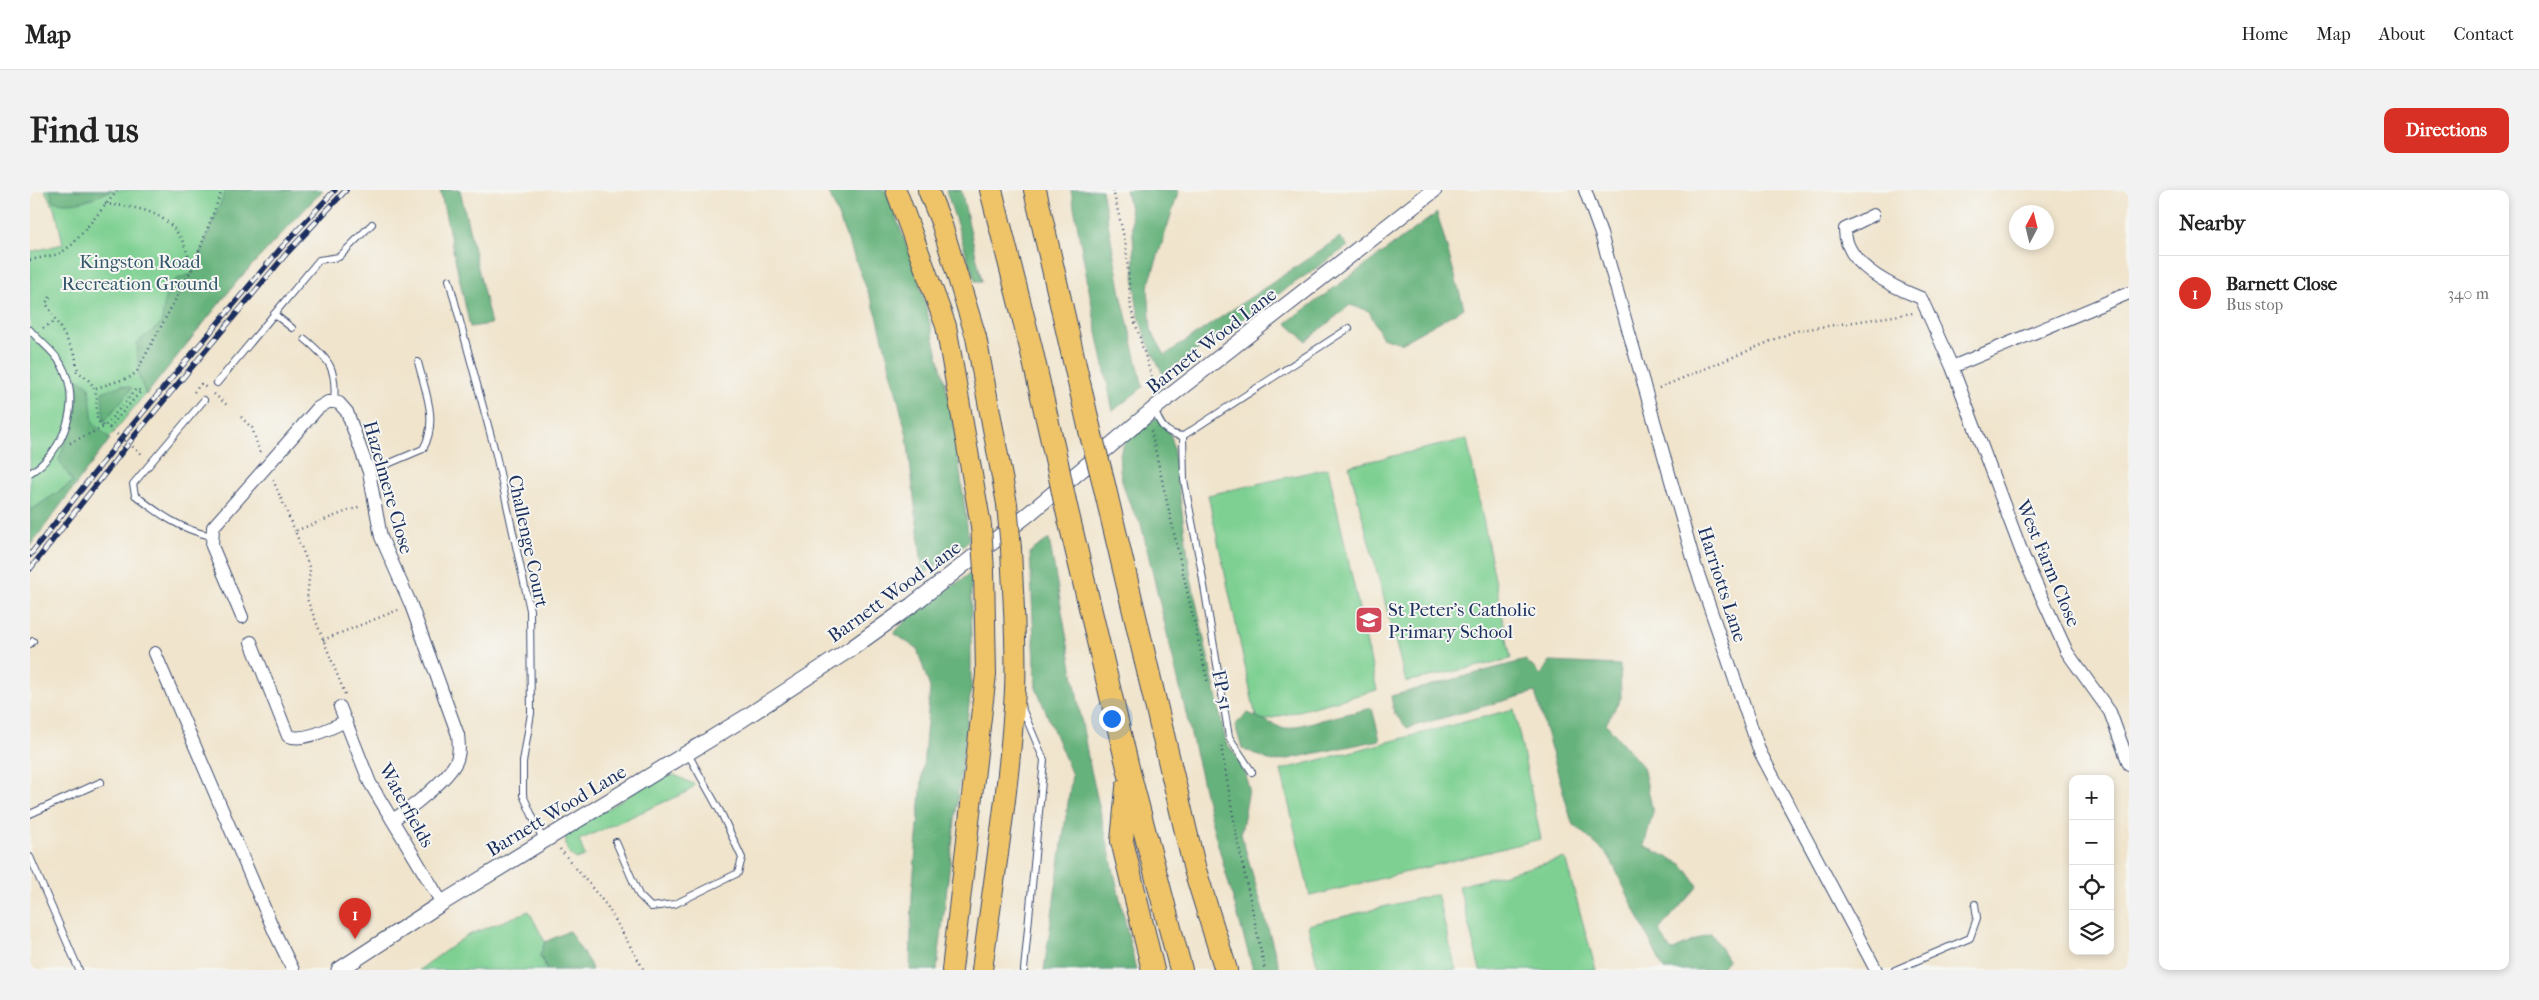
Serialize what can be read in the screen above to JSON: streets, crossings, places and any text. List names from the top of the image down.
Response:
{
  "streets": {
    "street": [
      "Barnett Wood Lane",
      "Hazelmere Close",
      "West Farm Close",
      "Harriotts Lane",
      "Waterfields"
    ],
    "lane": ["Challenge Court"],
    "path": ["FP 51"]
  },
  "crossings": [
    ["Barnett Wood Lane", "Challenge Court"],
    ["Barnett Wood Lane", "FP 51"],
    ["Barnett Wood Lane", "Waterfields"],
    ["Hazelmere Close", "Waterfields"]
  ],
  "parks": ["Kingston Road Recreation Ground"],
  "places": {
    "school or university": ["St Peter's Catholic Primary School"]
  },
  "north": "top",
  "page": {
    "header": "Map",
    "nav": [
      "Home",
      "Map",
      "About",
      "Contact"
    ],
    "buttons": "Directions",
    "title": "Find us",
    "heading": "Nearby",
    "list": [
      {
        "mark": "1",
        "name": "Barnett Close",
        "note": "Bus stop",
        "value": "340 m"
      }
    ],
    "map_buttons": ["+", "−"],
    "pins": "1"
  }
}
